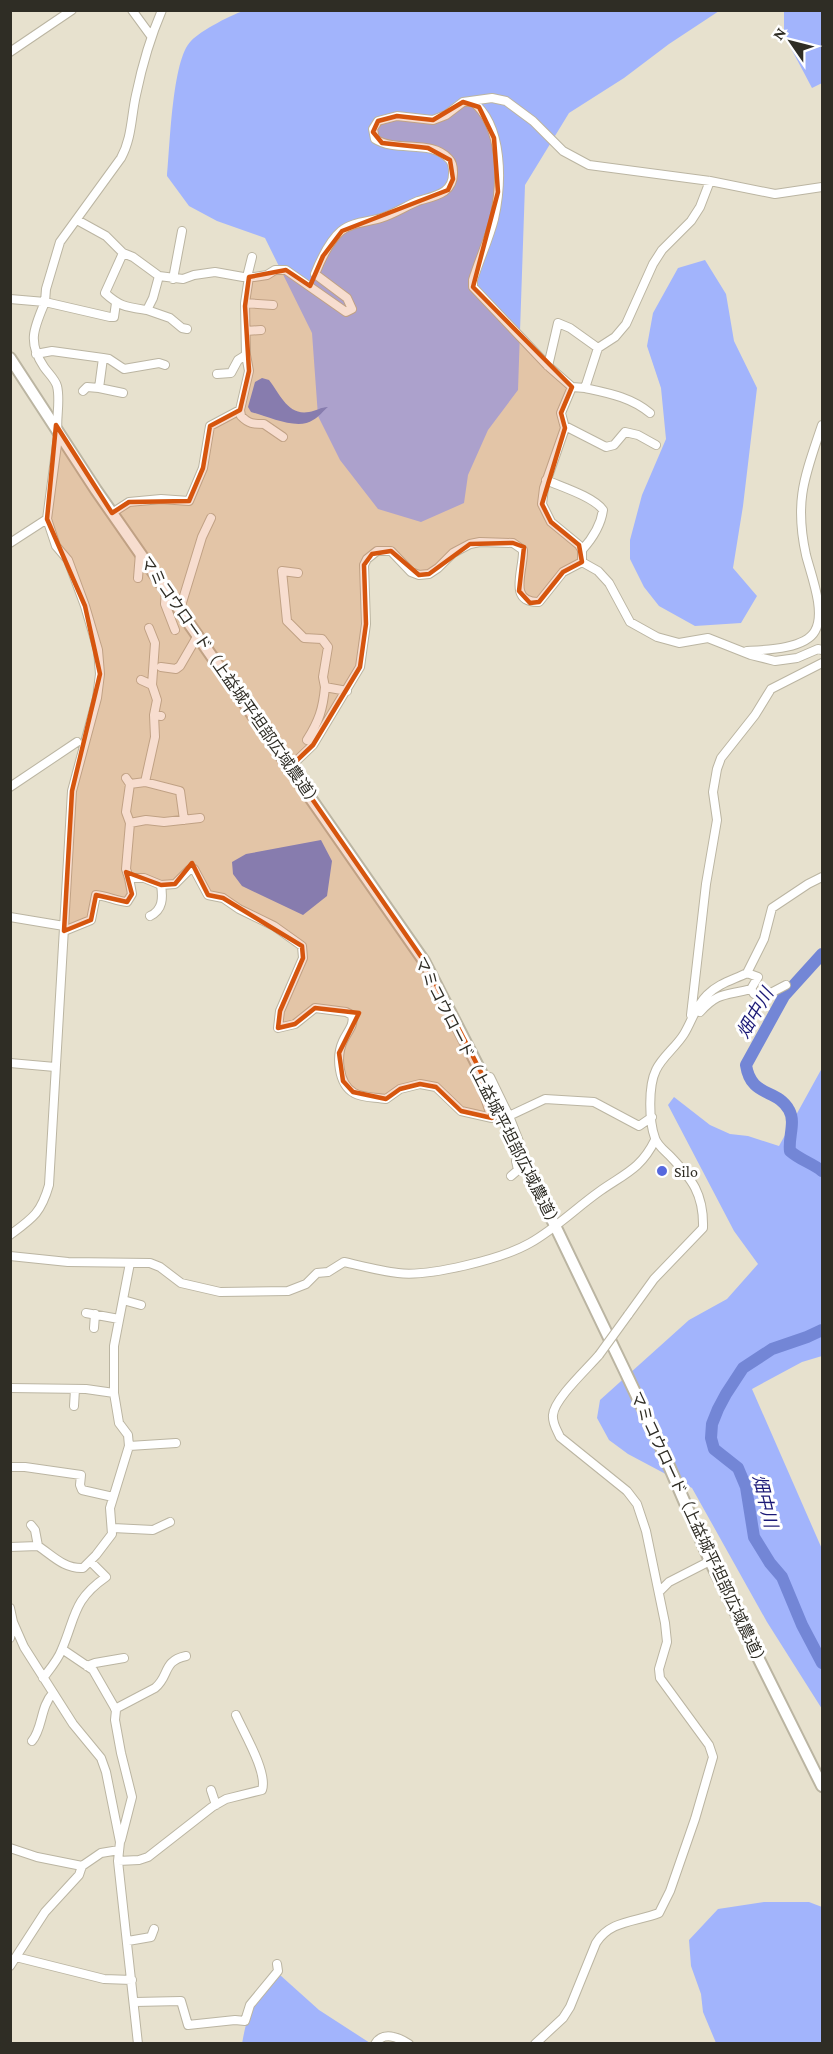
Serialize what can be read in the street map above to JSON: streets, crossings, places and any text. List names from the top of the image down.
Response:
{
  "streets": {
    "street": ["マミコウロード（上益城平坦部広域農道）"]
  },
  "water": ["畑中川"],
  "places": ["Silo"],
  "north": "top left"
}
